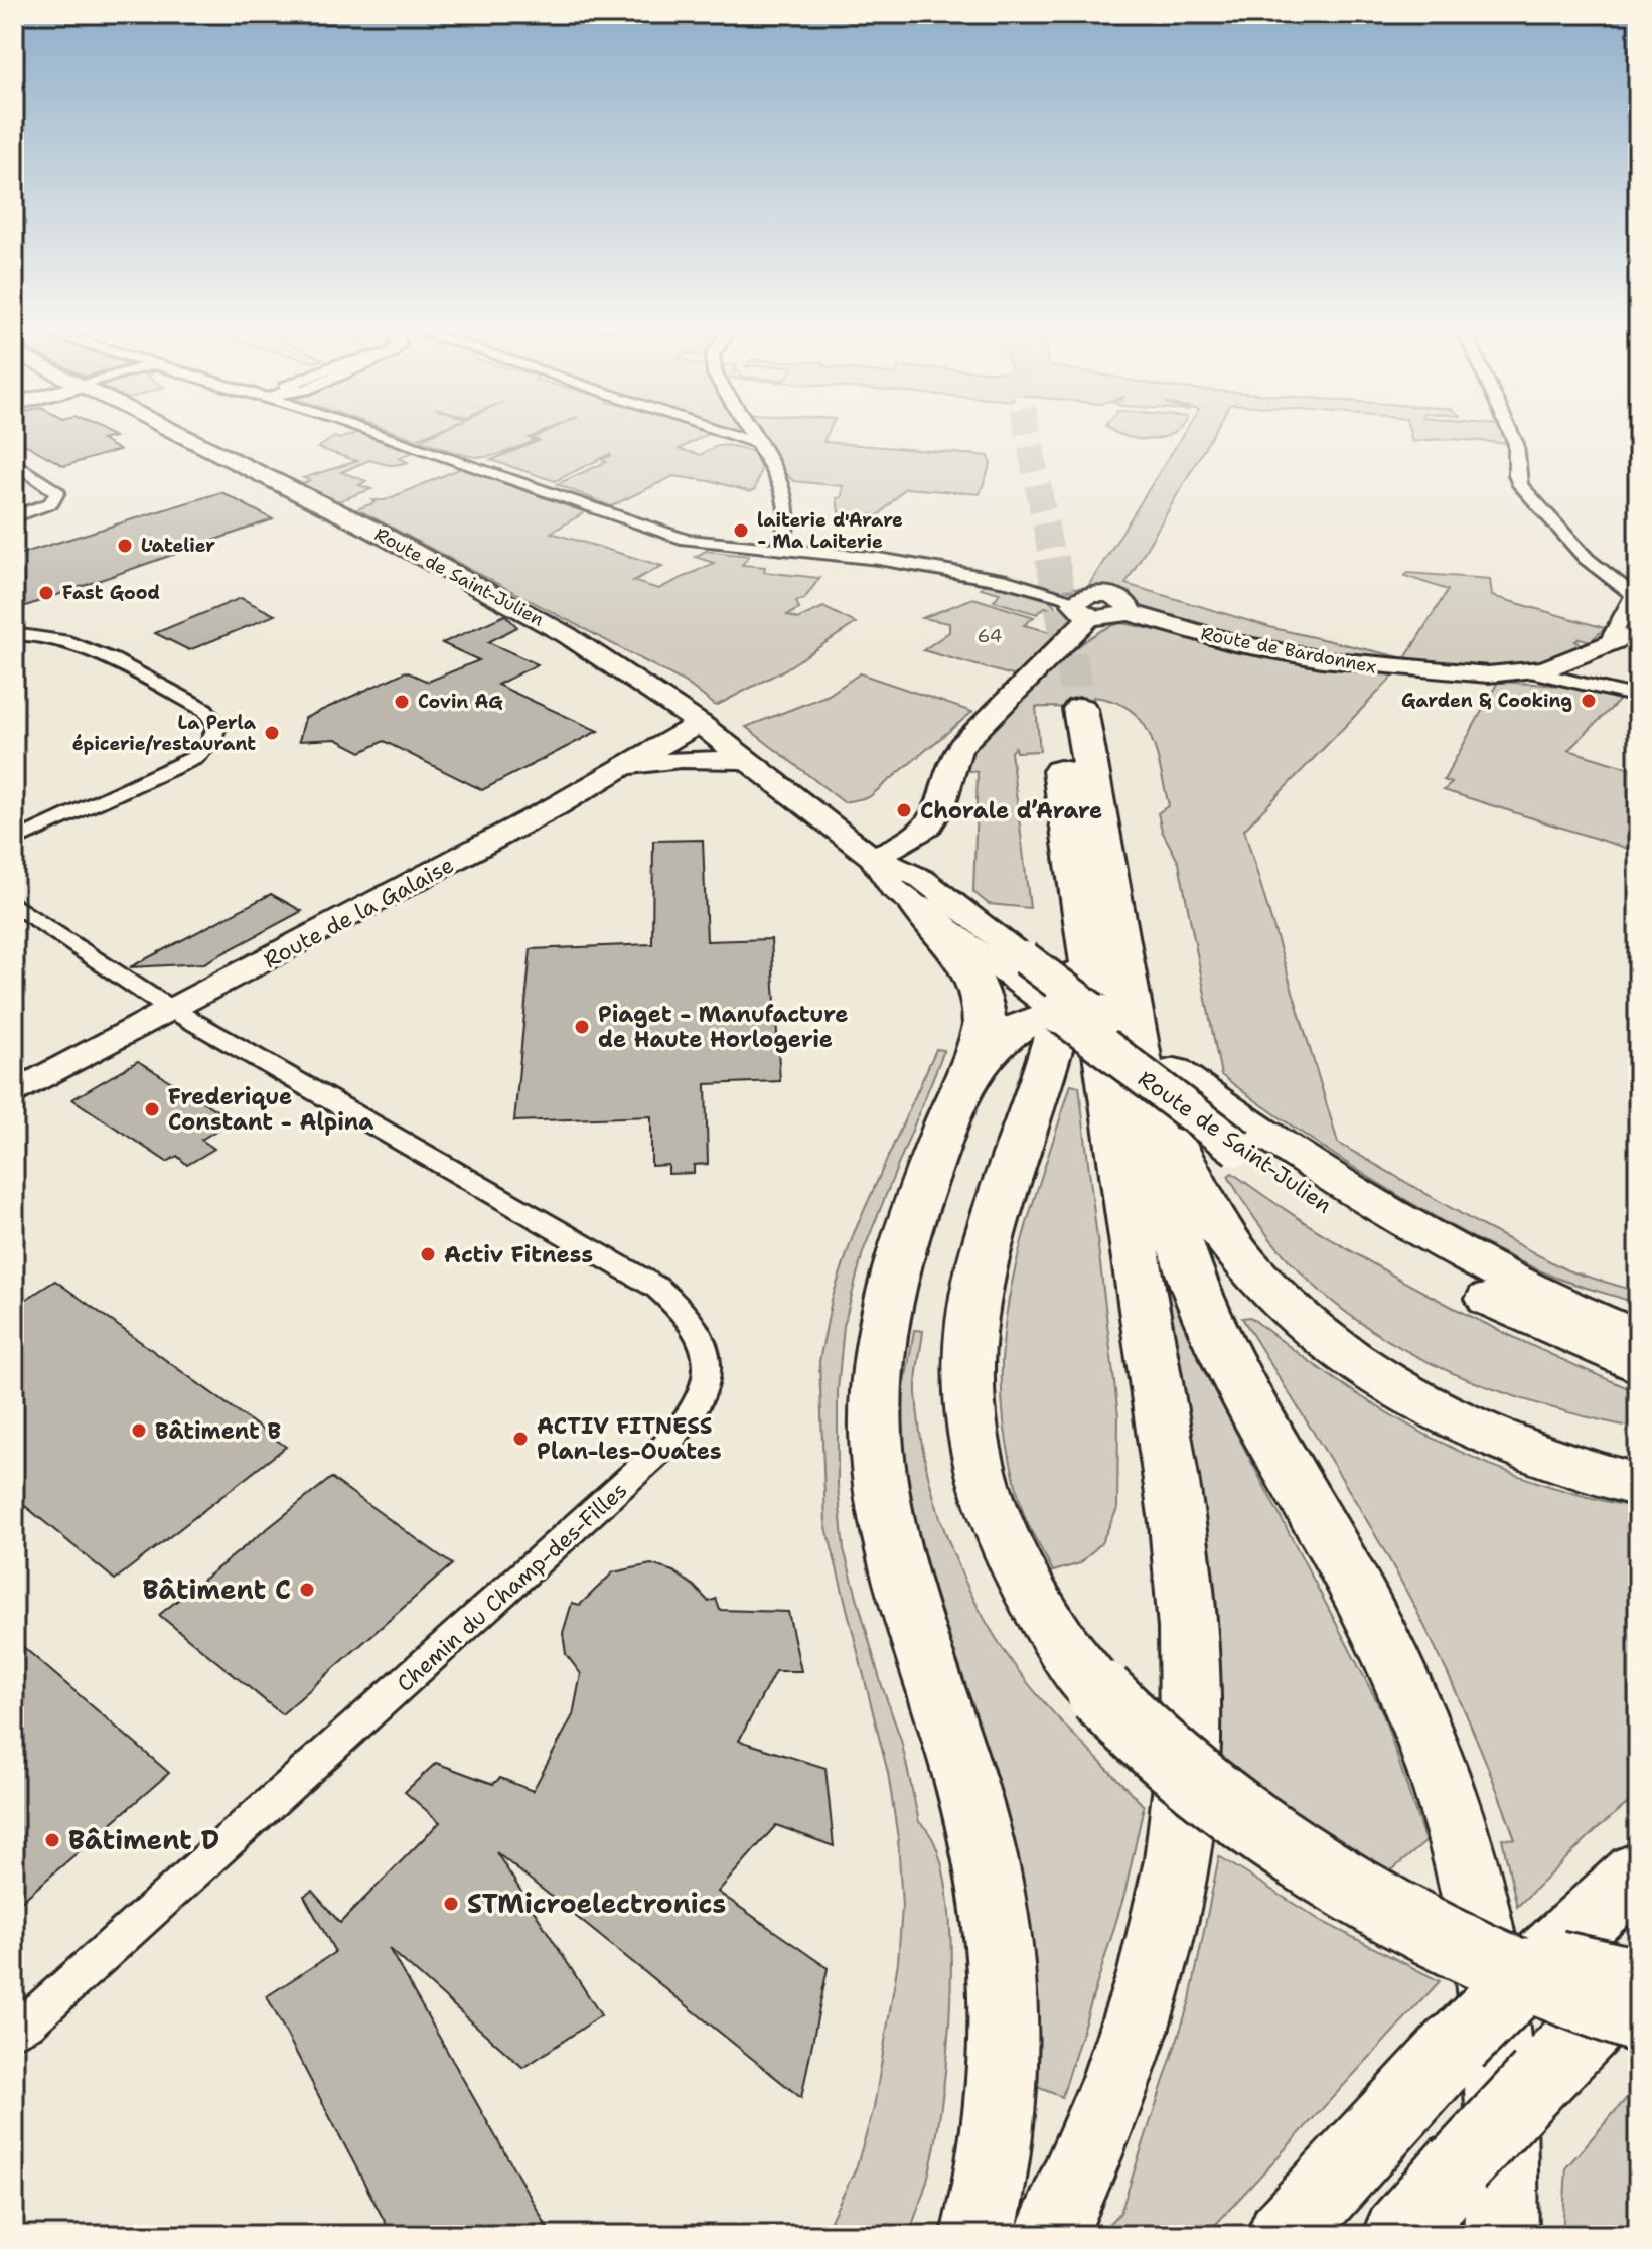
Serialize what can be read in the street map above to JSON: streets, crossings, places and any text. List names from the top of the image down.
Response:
{
  "streets": {
    "main road": ["Route de Saint-Julien"],
    "street": ["Route de Bardonnex", "Route de la Galaise", "Chemin du Champ-des-Filles"]
  },
  "crossings": [
    ["Route de Saint-Julien", "Route de la Galaise"],
    ["Route de la Galaise", "Chemin du Champ-des-Filles"]
  ],
  "parks": ["64"],
  "places": [
    "laiterie d'Arare - Ma Laiterie",
    "L'atelier",
    "Fast Good",
    "Garden & Cooking",
    "Covin AG",
    "La Perla épicerie/restaurant",
    "Chorale d’Arare",
    "Piaget - Manufacture de Haute Horlogerie",
    "Frederique Constant - Alpina",
    "Activ Fitness",
    "Bâtiment B",
    "ACTIV FITNESS Plan-les-Ouates",
    "Bâtiment C",
    "Bâtiment D",
    "STMicroelectronics"
  ]
}
